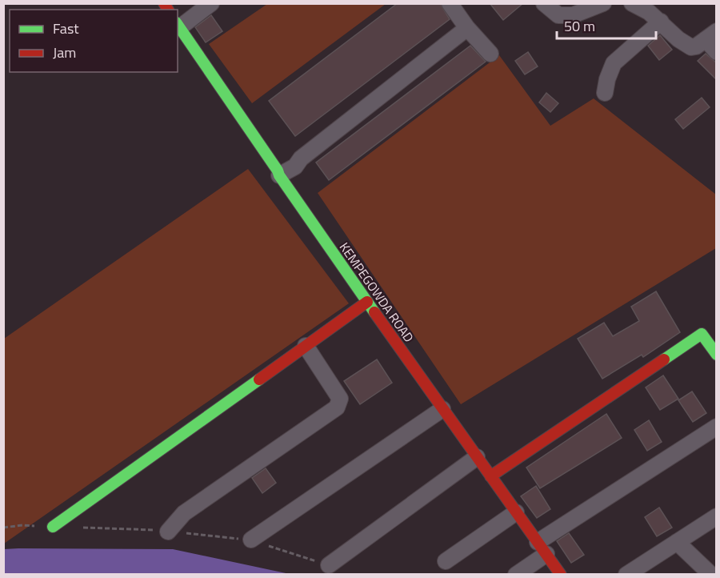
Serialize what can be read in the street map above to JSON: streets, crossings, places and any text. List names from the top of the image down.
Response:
{
  "streets": {
    "street": ["KEMPEGOWDA ROAD"]
  },
  "legend": ["Fast", "Jam"],
  "scale_bar": "50 m"
}
